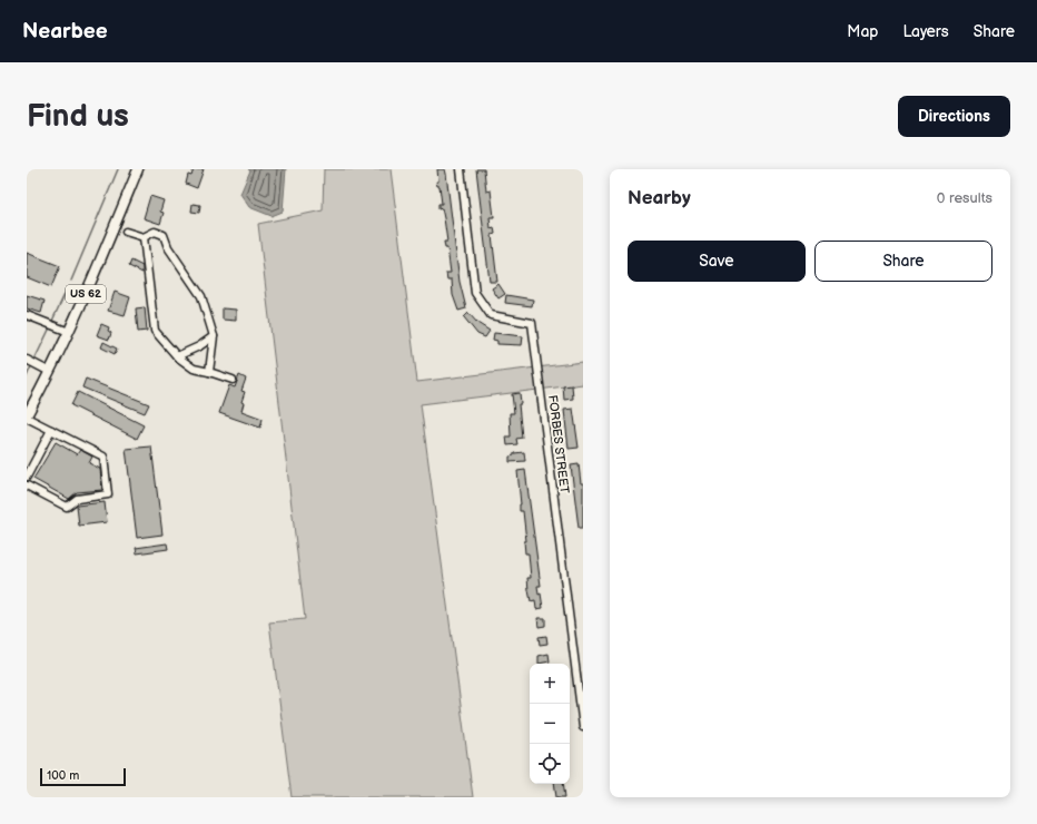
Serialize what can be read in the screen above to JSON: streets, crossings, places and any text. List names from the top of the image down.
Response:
{
  "streets": {
    "main road": ["US 62"],
    "street": ["FORBES STREET"]
  },
  "scale_bar": "100 m",
  "page": {
    "header": "Nearbee",
    "nav": ["Map", "Layers", "Share"],
    "buttons": [
      "Directions",
      ["Save", "Share"]
    ],
    "title": "Find us",
    "heading": ["Nearby", "0 results"],
    "map_buttons": ["+", "−"],
    "scale": "100 m"
  }
}
